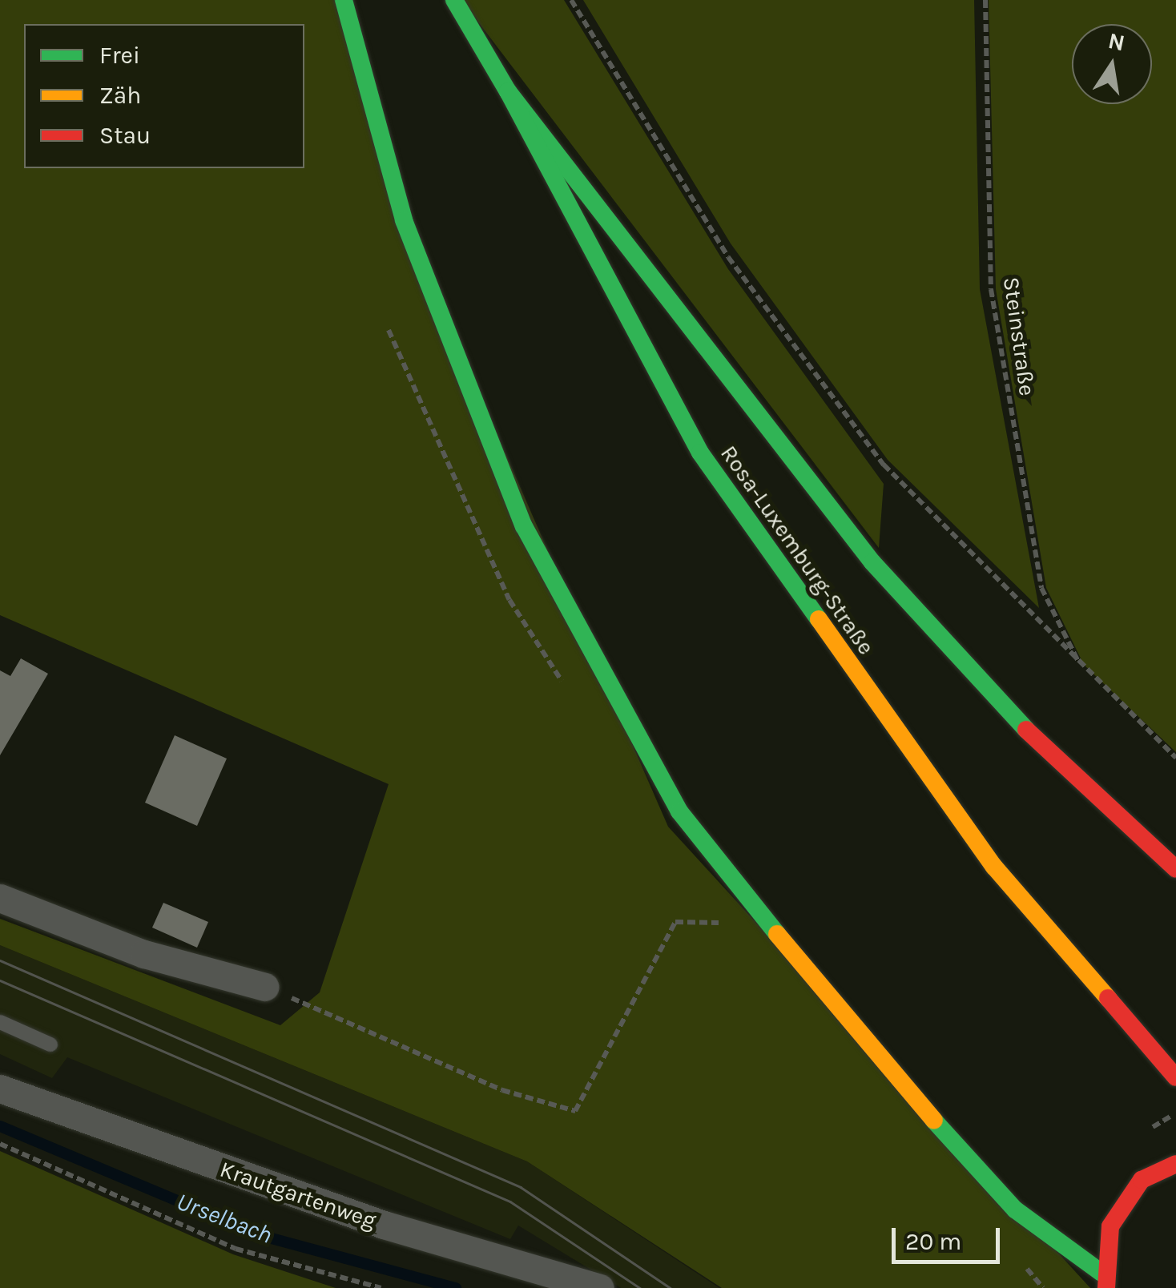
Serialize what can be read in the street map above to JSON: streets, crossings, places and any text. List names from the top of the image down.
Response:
{
  "streets": {
    "main road": ["Rosa-Luxemburg-Straße"],
    "street": ["Krautgartenweg"],
    "path": ["Steinstraße"]
  },
  "water": ["Urselbach"],
  "legend": ["Frei", "Zäh", "Stau"],
  "scale_bar": "20 m",
  "north": "top"
}
